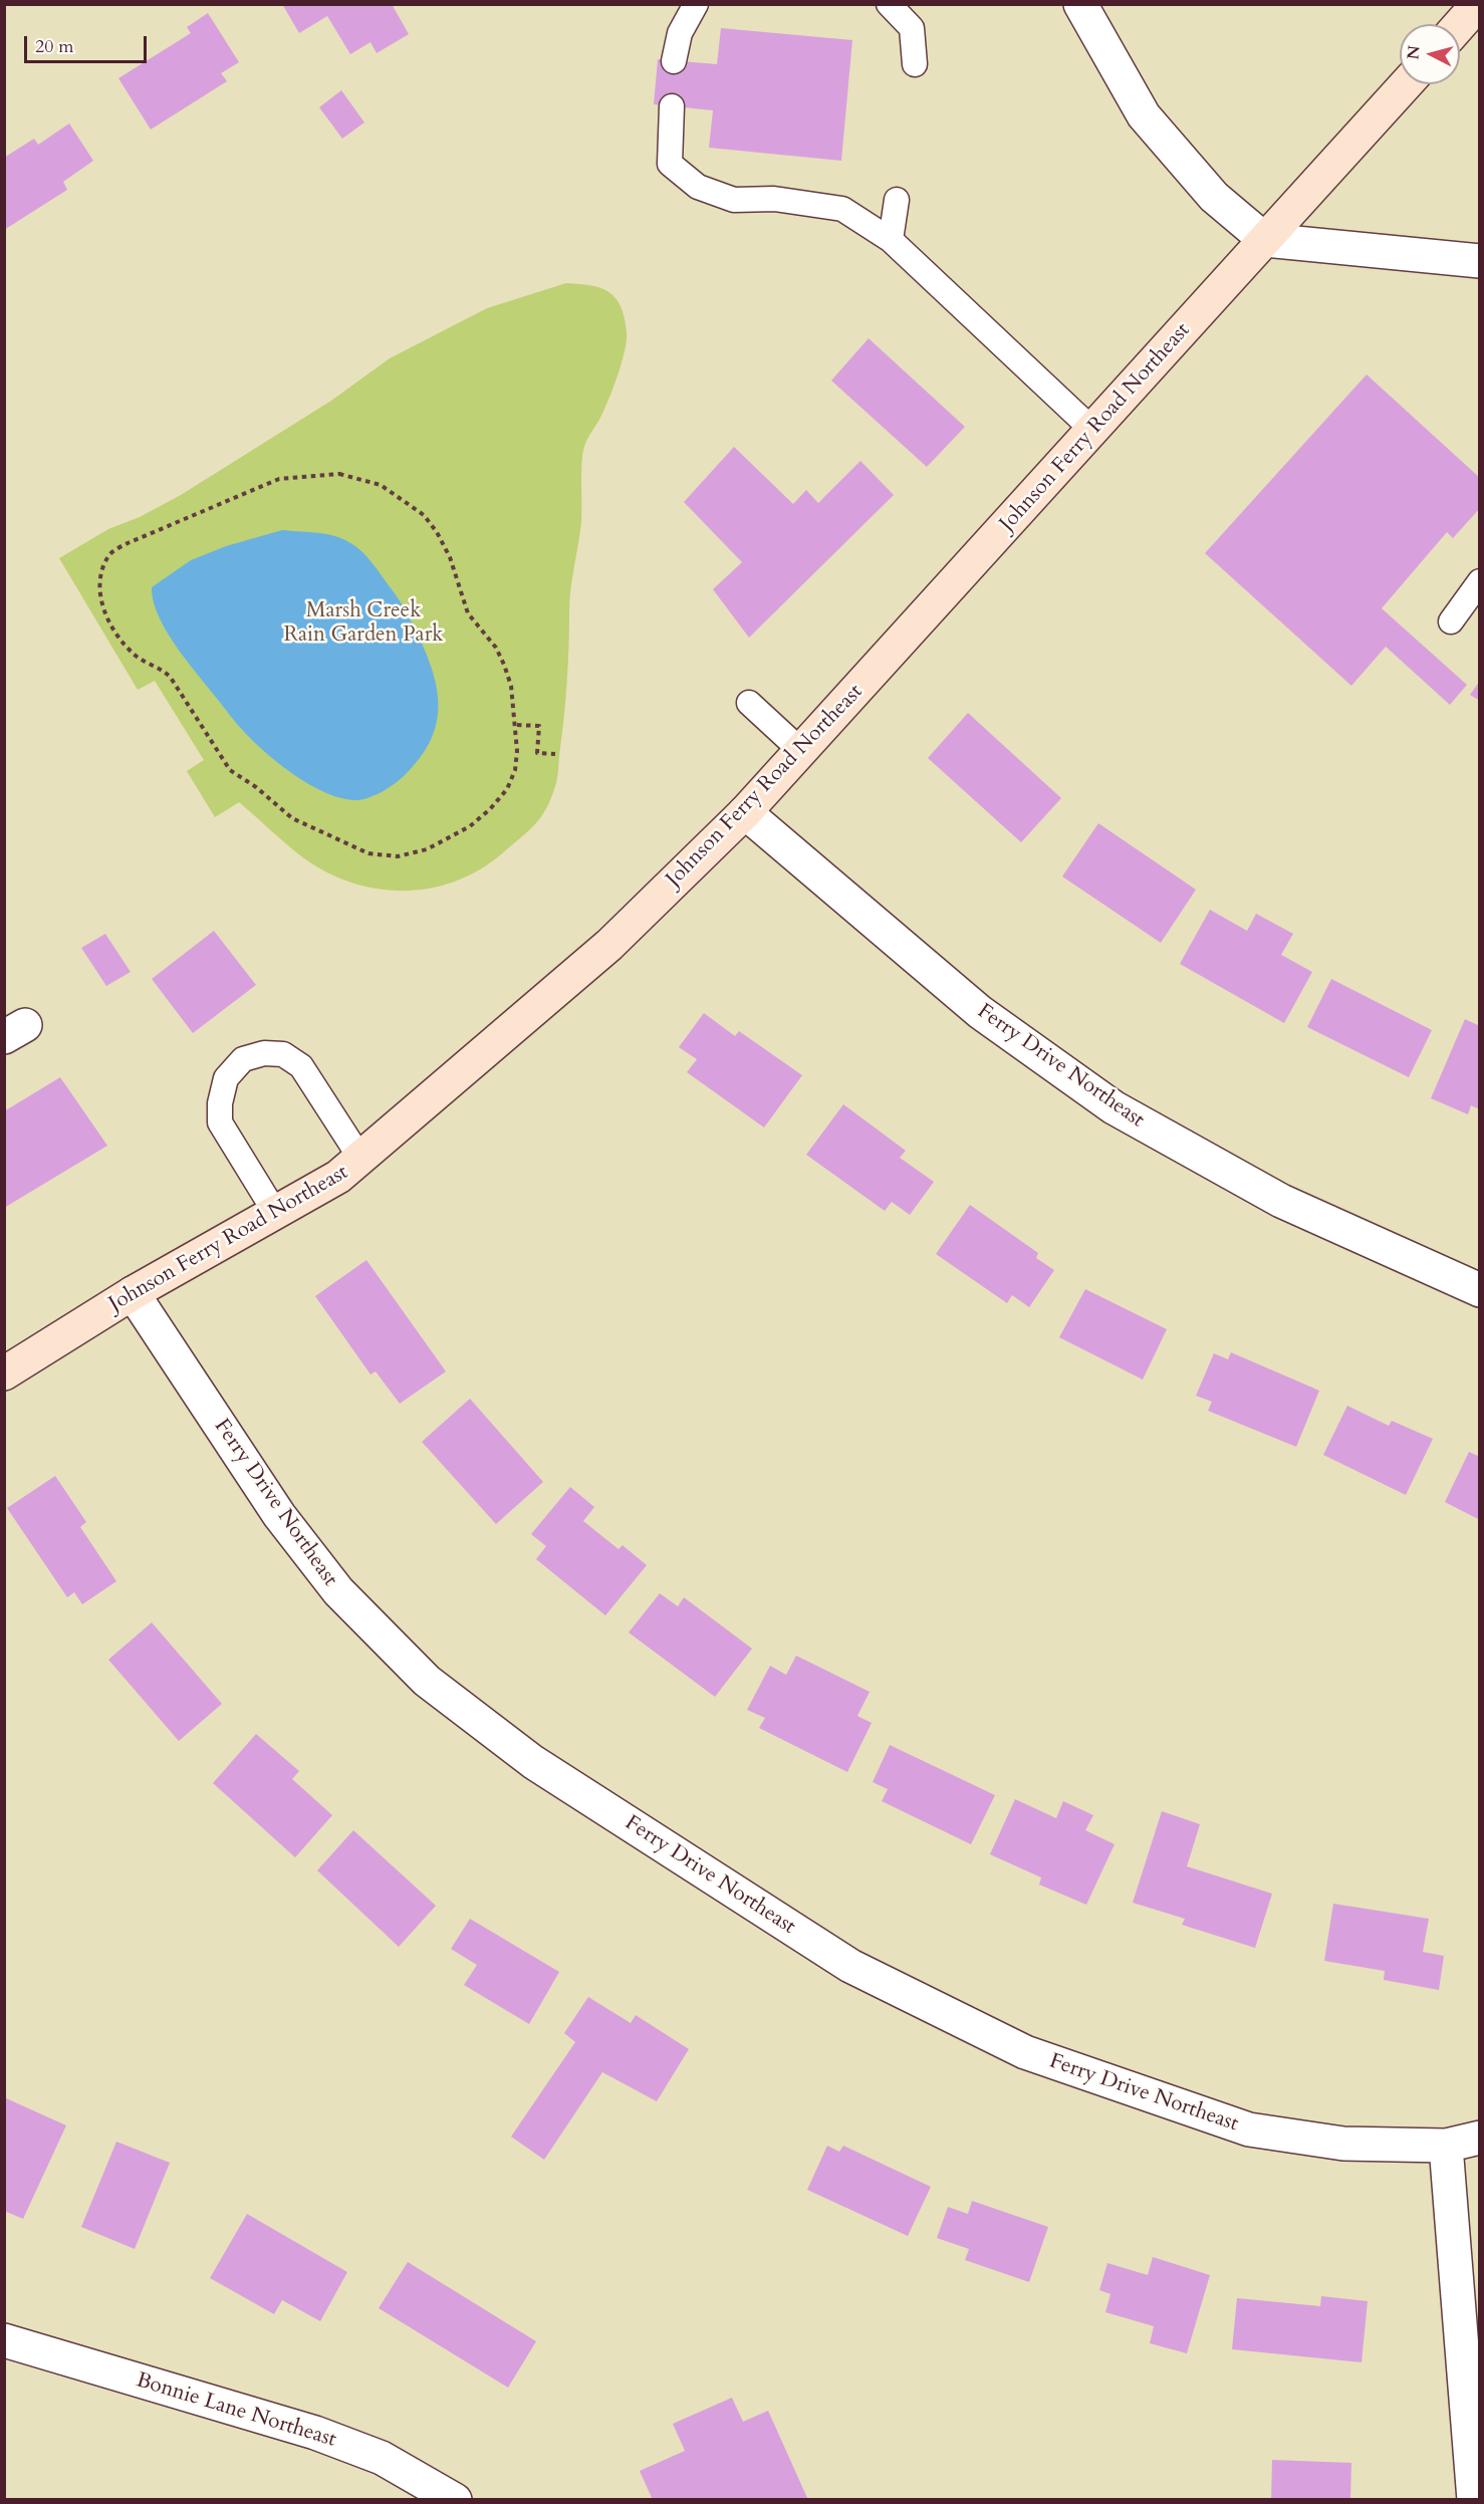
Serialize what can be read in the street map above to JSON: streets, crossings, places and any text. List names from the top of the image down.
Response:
{
  "streets": {
    "street": ["Johnson Ferry Road Northeast", "Ferry Drive Northeast", "Bonnie Lane Northeast"]
  },
  "crossings": [
    ["Johnson Ferry Road Northeast", "Ferry Drive Northeast"]
  ],
  "parks": ["Marsh Creek Rain Garden Park"],
  "scale_bar": "20 m",
  "north": "left"
}
